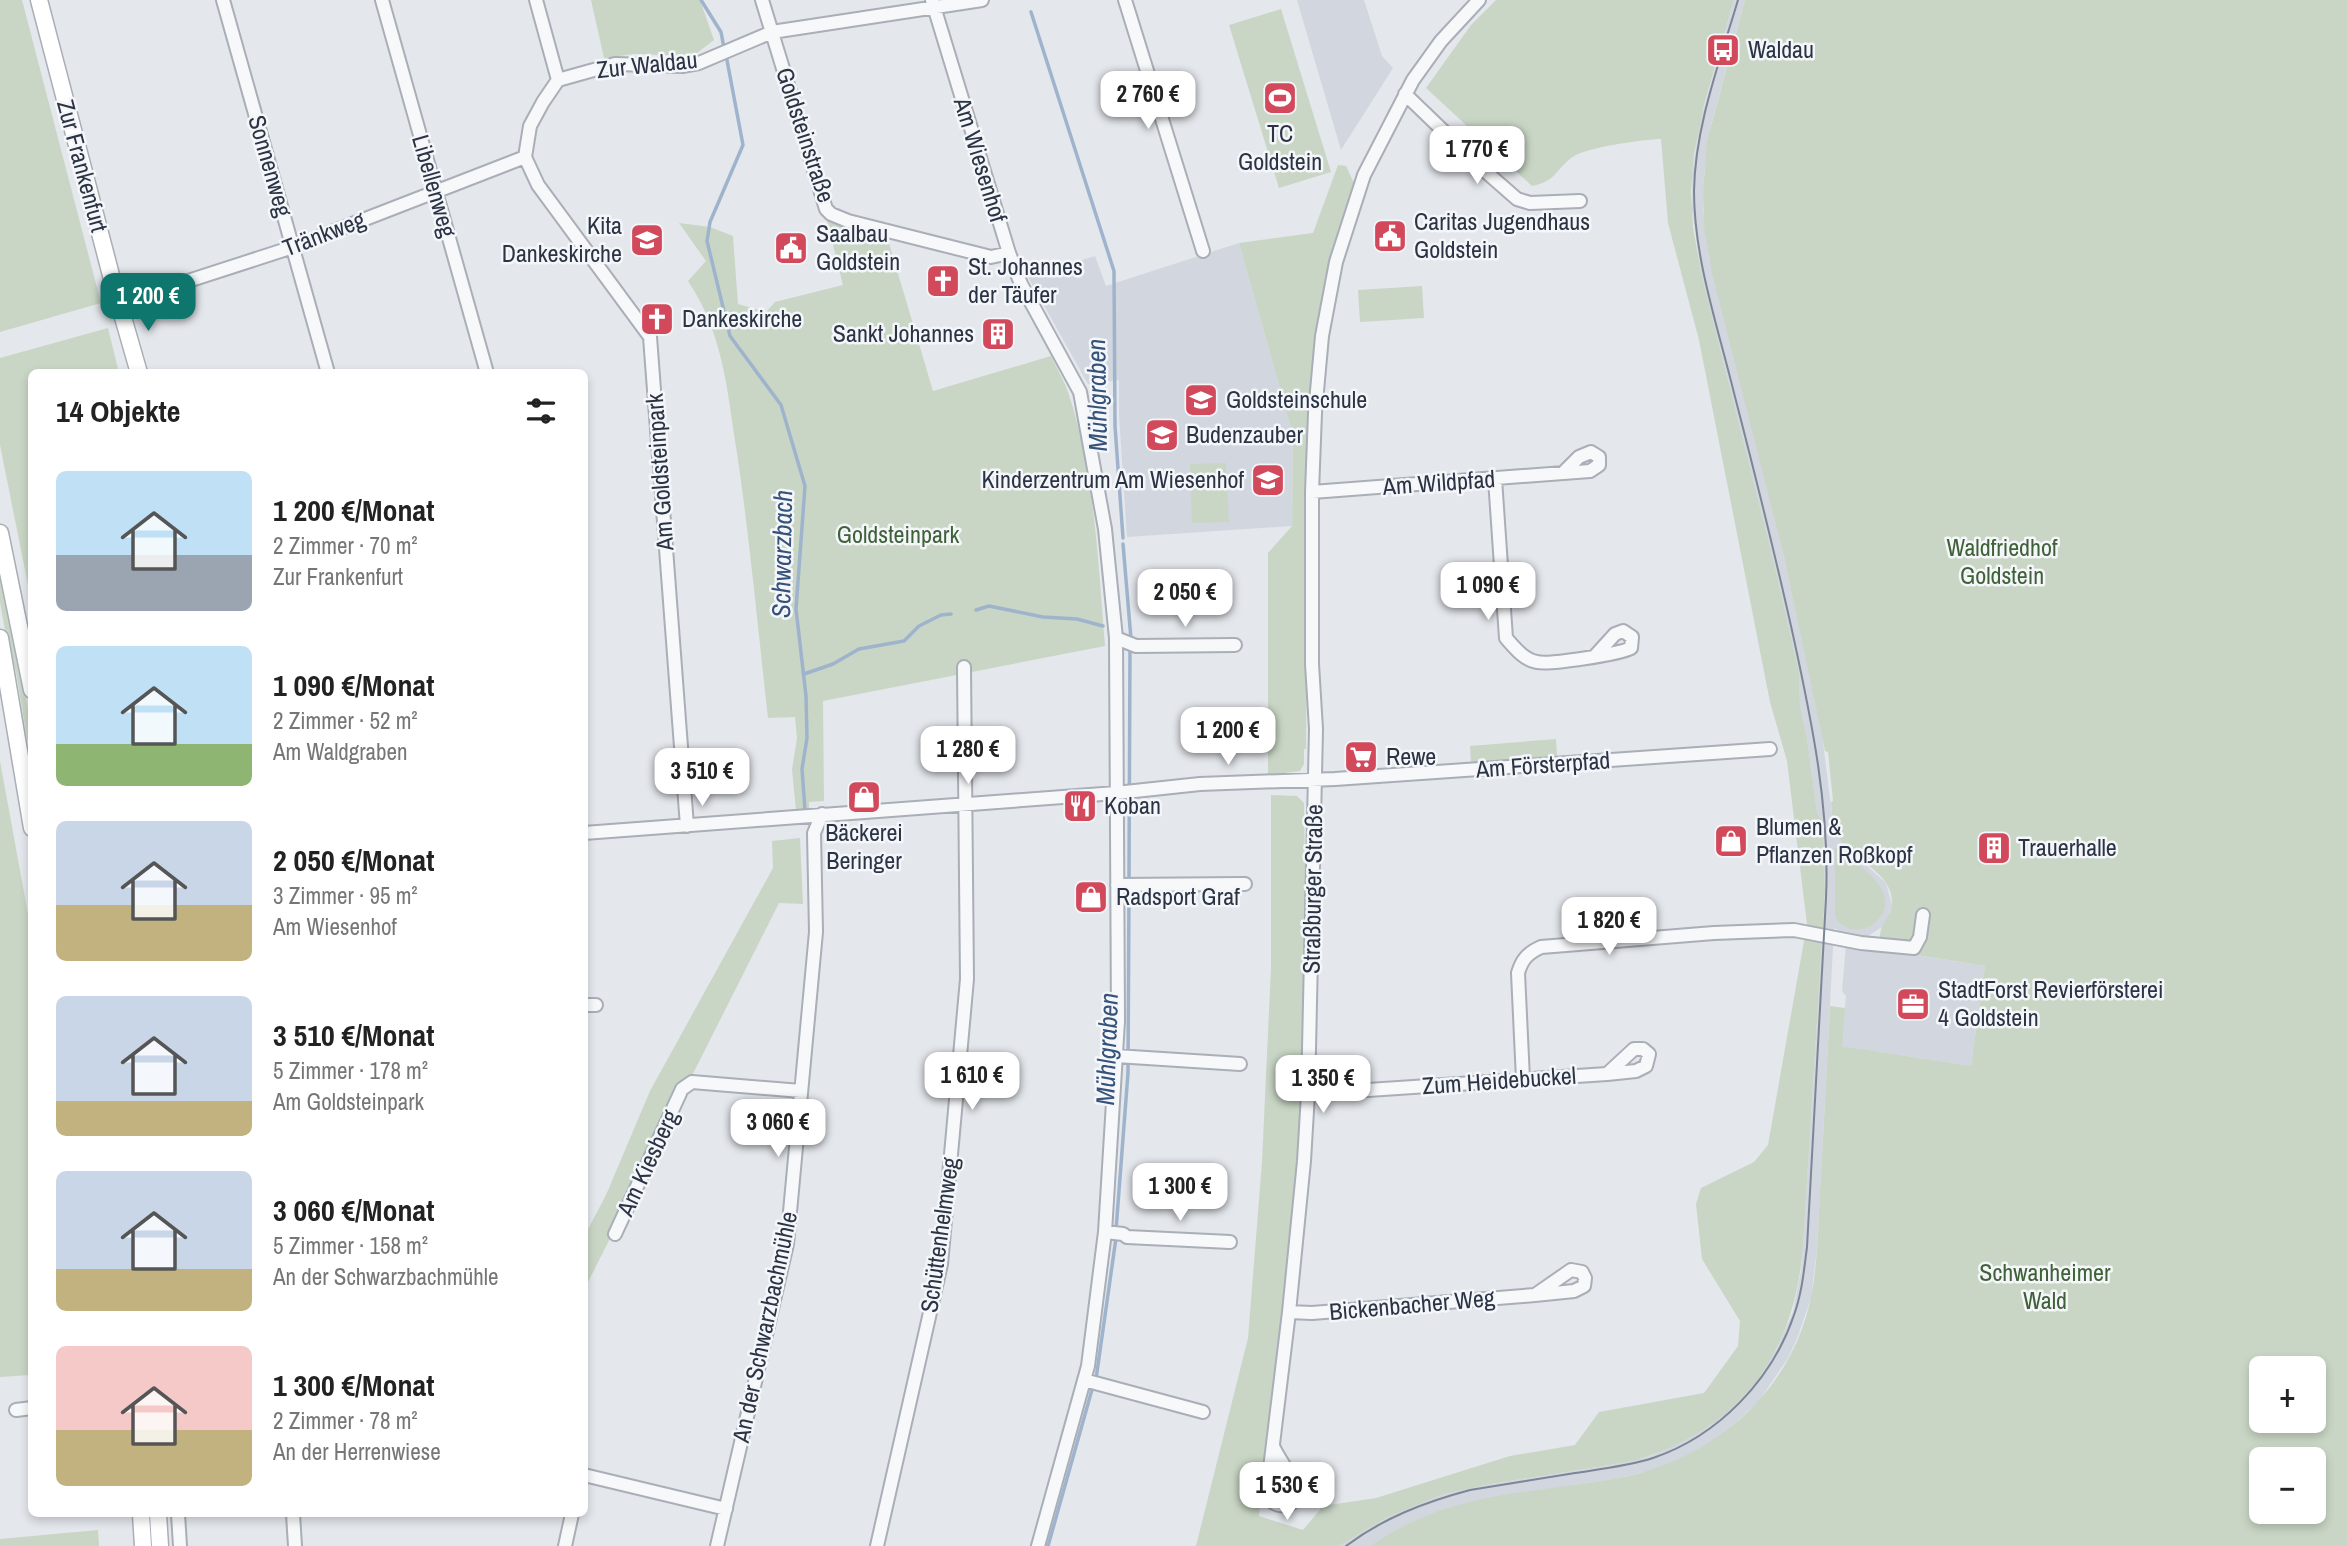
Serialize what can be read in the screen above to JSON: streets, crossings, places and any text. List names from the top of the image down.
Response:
{
  "streets": {
    "main road": ["Zur Frankenfurt"],
    "street": [
      "Zur Waldau",
      "Goldsteinstraße",
      "Am Wiesenhof",
      "Sonnenweg",
      "Libellenweg",
      "Tränkweg",
      "Am Goldsteinpark",
      "Am Wildpfad",
      "Am Försterpfad",
      "Straßburger Straße",
      "Zum Heidebuckel",
      "Am Kiesberg",
      "Schüttenhelmweg",
      "Bickenbacher Weg",
      "An der Schwarzbachmühle"
    ]
  },
  "crossings": [
    ["Zur Waldau", "Goldsteinstraße"],
    ["Zur Waldau", "Am Wiesenhof"],
    ["Goldsteinstraße", "Am Wiesenhof"],
    ["Am Wiesenhof", "Am Försterpfad"],
    ["Zur Frankenfurt", "Tränkweg"],
    ["Sonnenweg", "Tränkweg"],
    ["Libellenweg", "Tränkweg"],
    ["Tränkweg", "Am Goldsteinpark"],
    ["Am Goldsteinpark", "Am Försterpfad"],
    ["Am Wildpfad", "Straßburger Straße"],
    ["Am Försterpfad", "Straßburger Straße"],
    ["Am Försterpfad", "Schüttenhelmweg"],
    ["Am Försterpfad", "An der Schwarzbachmühle"],
    ["Straßburger Straße", "Zum Heidebuckel"],
    ["Straßburger Straße", "Bickenbacher Weg"],
    ["Am Kiesberg", "An der Schwarzbachmühle"]
  ],
  "water": ["Mühlgraben", "Schwarzbach"],
  "parks": ["Goldsteinpark", "Waldfriedhof Goldstein", "Schwanheimer Wald"],
  "places": {
    "bus stop": ["Waldau"],
    "sports": ["TC Goldstein"],
    "public building": ["Caritas Jugendhaus Goldstein", "Saalbau Goldstein"],
    "school or university": [
      "Kita Dankeskirche",
      "Goldsteinschule",
      "Budenzauber",
      "Kinderzentrum Am Wiesenhof"
    ],
    "church": ["St. Johannes der Täufer", "Dankeskirche"],
    "building": ["Sankt Johannes", "Trauerhalle"],
    "supermarket": ["Rewe"],
    "shop": ["Bäckerei Beringer", "Blumen & Pflanzen Roßkopf", "Radsport Graf"],
    "restaurant": ["Koban"],
    "office": ["StadtForst Revierförsterei 4 Goldstein"]
  },
  "page": {
    "price": [
      "2 760 €",
      "1 770 €",
      "1 200 €",
      "1 090 €",
      "2 050 €",
      "1 200 €",
      "1 280 €",
      "3 510 €",
      "1 820 €",
      "1 610 €",
      "1 350 €",
      "3 060 €",
      "1 300 €",
      "1 530 €"
    ],
    "heading": "14 Objekte",
    "list": [
      {
        "name": "1 200 €/Monat",
        "note": "2 Zimmer · 70 m² · Zur Frankenfurt"
      },
      {
        "name": "1 090 €/Monat",
        "note": "2 Zimmer · 52 m² · Am Waldgraben"
      },
      {
        "name": "2 050 €/Monat",
        "note": "3 Zimmer · 95 m² · Am Wiesenhof"
      },
      {
        "name": "3 510 €/Monat",
        "note": "5 Zimmer · 178 m² · Am Goldsteinpark"
      },
      {
        "name": "3 060 €/Monat",
        "note": "5 Zimmer · 158 m² · An der Schwarzbachmühle"
      },
      {
        "name": "1 300 €/Monat",
        "note": "2 Zimmer · 78 m² · An der Herrenwiese"
      }
    ],
    "map_buttons": ["+", "−"]
  }
}
